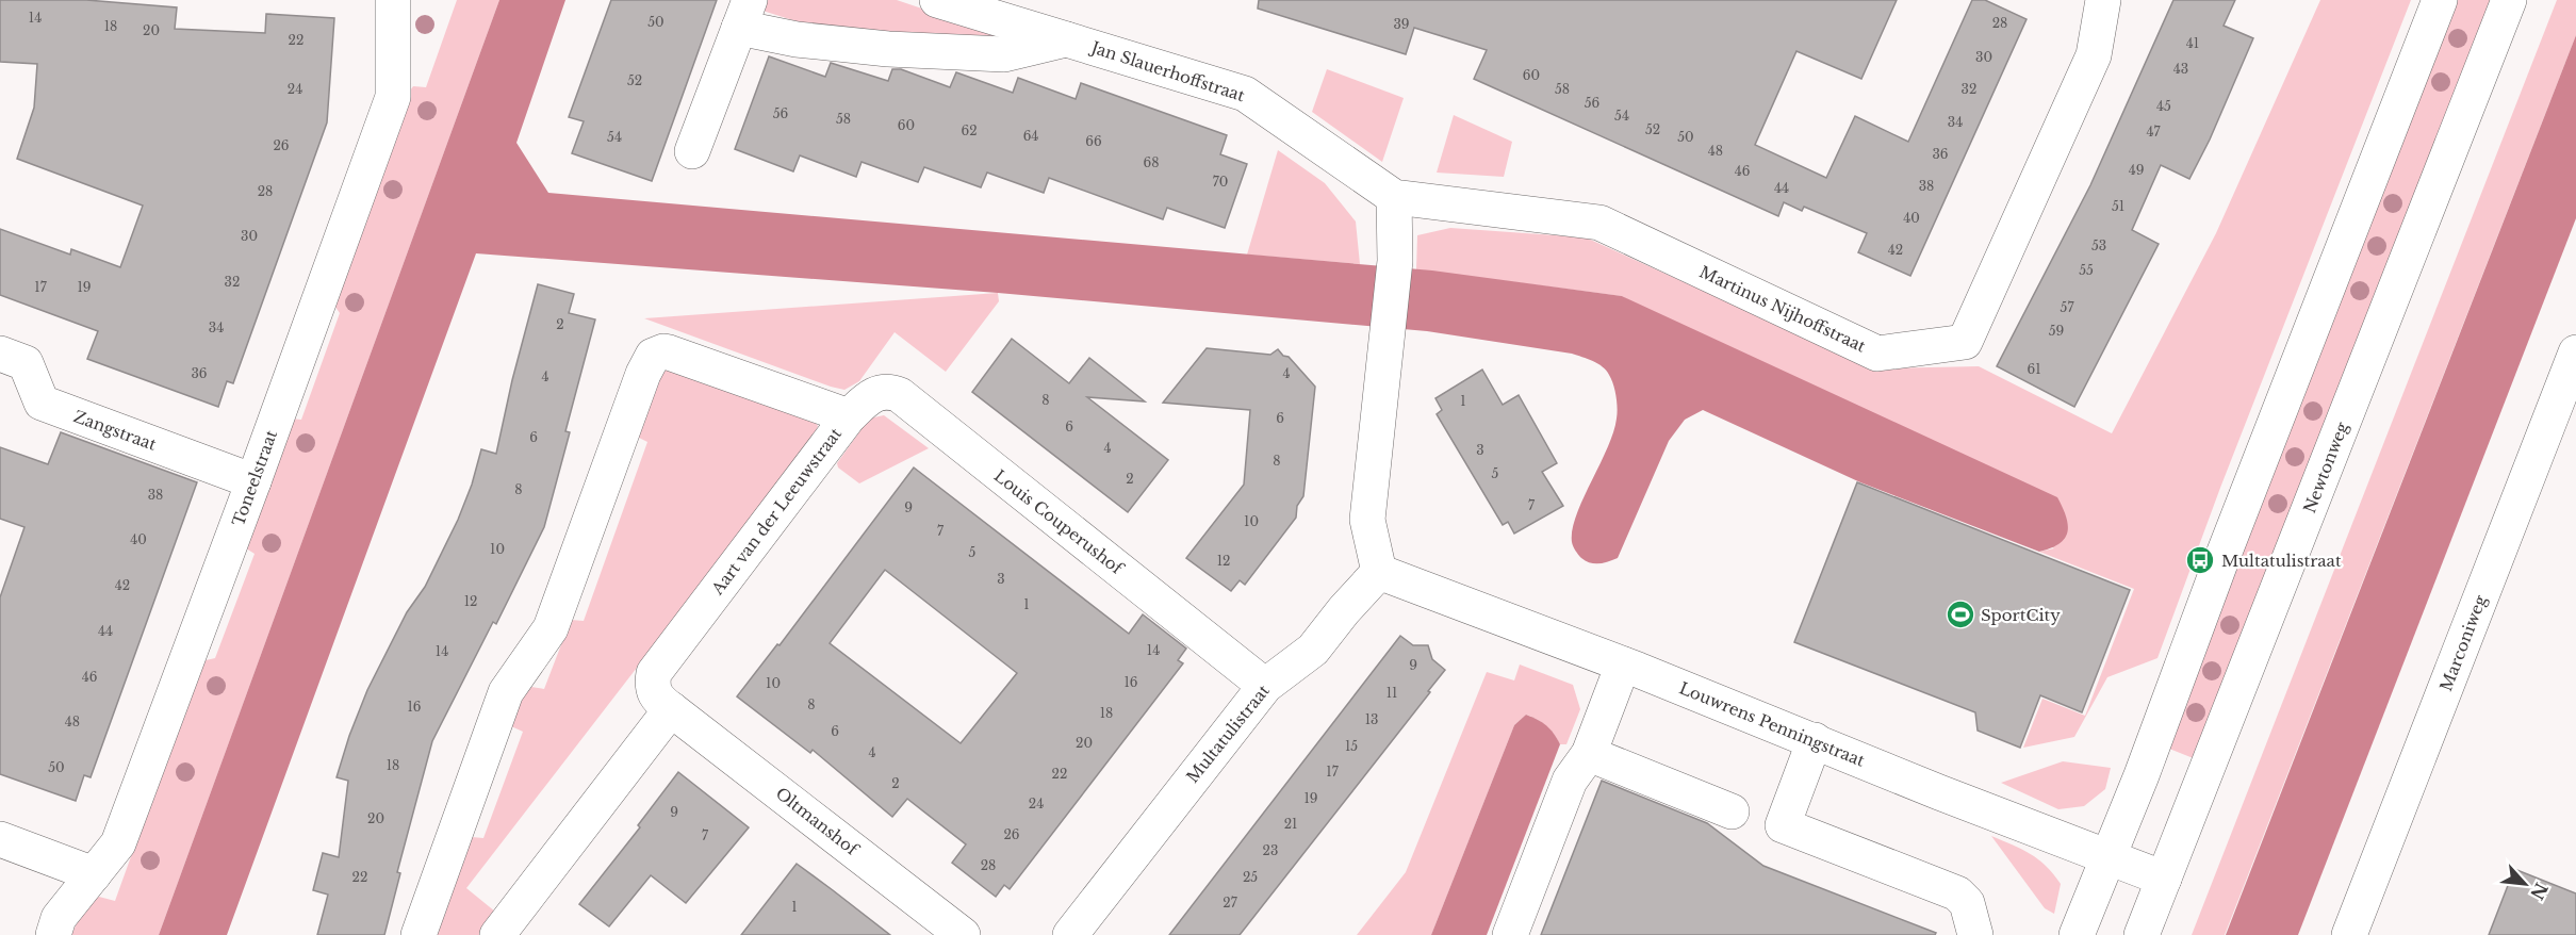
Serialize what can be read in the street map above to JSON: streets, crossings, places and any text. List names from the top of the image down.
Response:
{
  "streets": {
    "street": [
      "Jan Slauerhoffstraat",
      "Martinus Nijhoffstraat",
      "Zangstraat",
      "Newtonweg",
      "Toneelstraat",
      "Aart van der Leeuwstraat",
      "Louis Couperushof",
      "Marconiweg",
      "Louwrens Penningstraat",
      "Multatulistraat",
      "Oltmanshof"
    ]
  },
  "crossings": [
    ["Jan Slauerhoffstraat", "Martinus Nijhoffstraat"],
    ["Zangstraat", "Toneelstraat"],
    ["Newtonweg", "Louwrens Penningstraat"],
    ["Aart van der Leeuwstraat", "Louis Couperushof"],
    ["Aart van der Leeuwstraat", "Oltmanshof"],
    ["Louis Couperushof", "Multatulistraat"],
    ["Louwrens Penningstraat", "Multatulistraat"]
  ],
  "places": {
    "bus stop": ["Multatulistraat"],
    "sports": ["SportCity"]
  },
  "house_numbers": [
    "14",
    "50",
    "28",
    "39",
    "18",
    "20",
    "22",
    "41",
    "30",
    "43",
    "60",
    "52",
    "24",
    "58",
    "32",
    "56",
    "45",
    "56",
    "54",
    "58",
    "34",
    "60",
    "52",
    "62",
    "47",
    "64",
    "54",
    "50",
    "66",
    "26",
    "48",
    "36",
    "68",
    "49",
    "46",
    "70",
    "38",
    "44",
    "28",
    "51",
    "40",
    "30",
    "53",
    "42",
    "55",
    "32",
    "17",
    "19",
    "57",
    "2",
    "34",
    "59",
    "61",
    "36",
    "4",
    "4",
    "8",
    "1",
    "6",
    "6",
    "6",
    "4",
    "3",
    "8",
    "5",
    "2",
    "8",
    "38",
    "7",
    "9",
    "10",
    "7",
    "40",
    "10",
    "5",
    "12",
    "3",
    "42",
    "12",
    "1",
    "44",
    "14",
    "14",
    "9",
    "46",
    "16",
    "10",
    "11",
    "8",
    "16",
    "18",
    "13",
    "48",
    "6",
    "20",
    "15",
    "4",
    "18",
    "50",
    "17",
    "22",
    "2",
    "19",
    "24",
    "9",
    "20",
    "21",
    "26",
    "7",
    "23",
    "28",
    "22",
    "25",
    "27",
    "1"
  ],
  "north": "bottom right"
}
